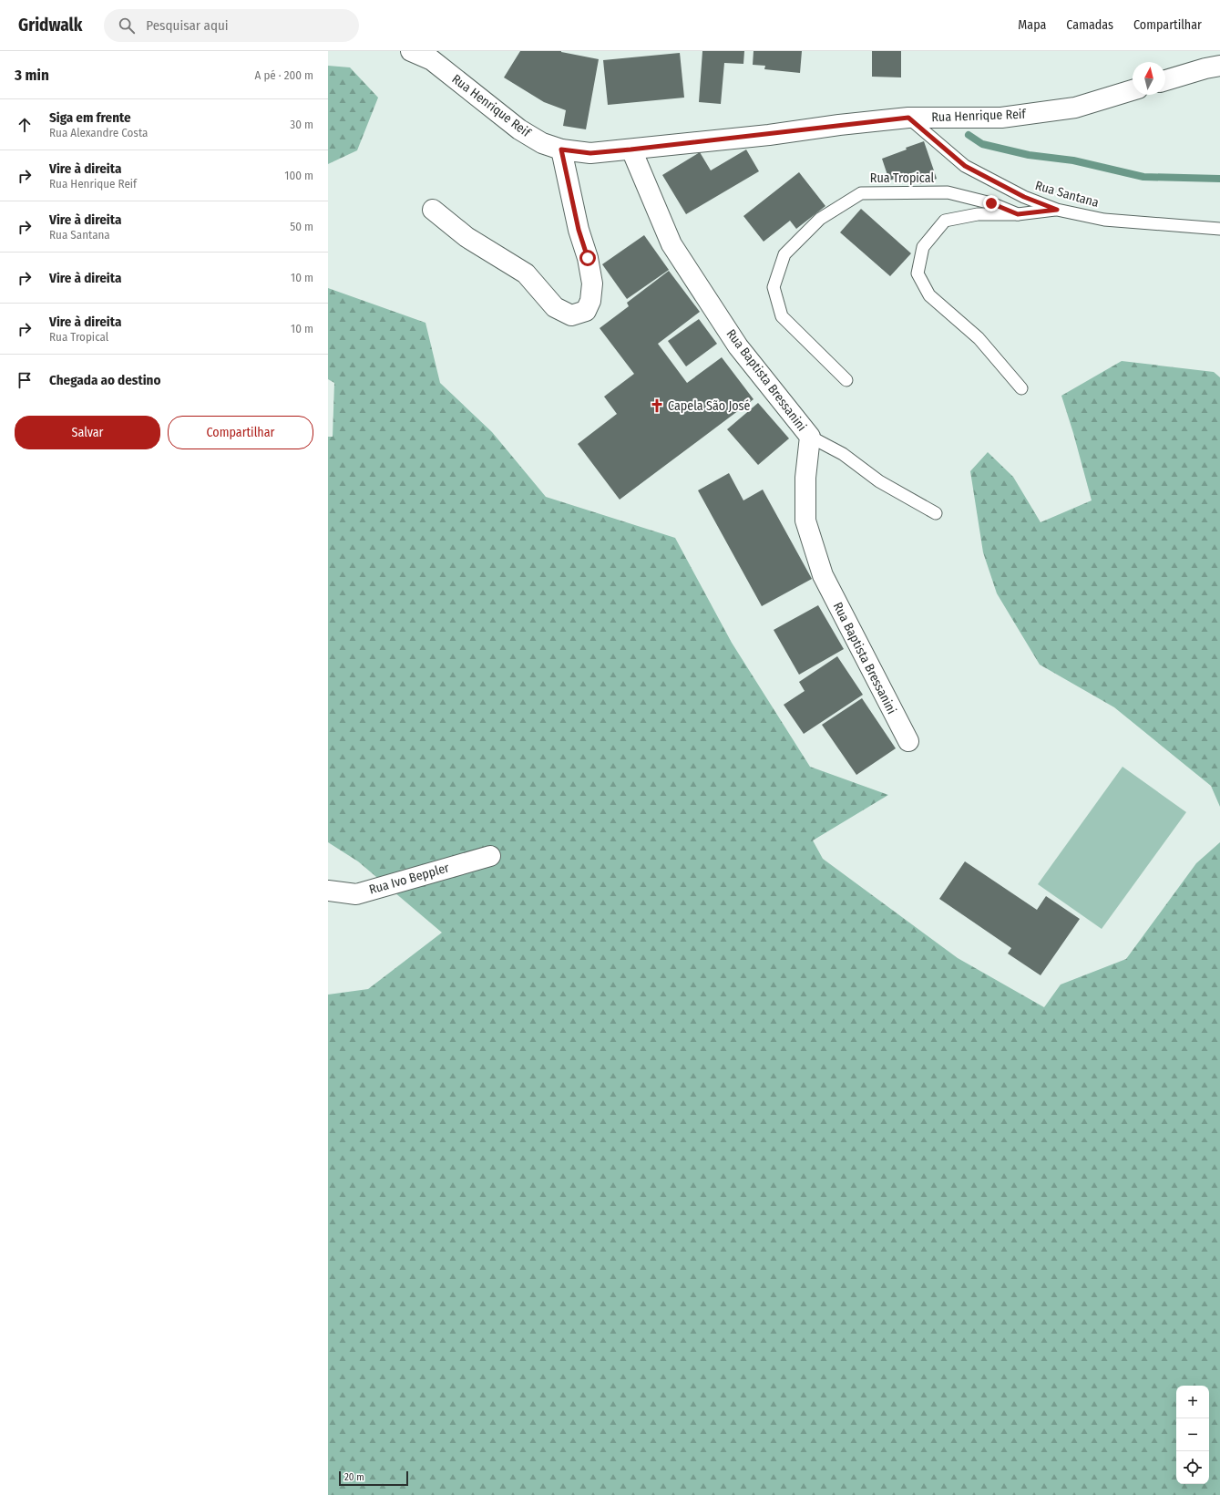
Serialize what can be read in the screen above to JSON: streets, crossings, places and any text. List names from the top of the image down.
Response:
{
  "streets": {
    "street": ["Rua Henrique Reif", "Rua Baptista Bressanini", "Rua Ivo Beppler"],
    "lane": ["Rua Tropical", "Rua Santana"]
  },
  "crossings": [
    ["Rua Henrique Reif", "Rua Santana"],
    ["Rua Henrique Reif", "Rua Baptista Bressanini"]
  ],
  "places": {
    "church": ["Capela São José"]
  },
  "scale_bar": "20 m",
  "north": "top",
  "page": {
    "header": "Gridwalk",
    "search": "Pesquisar aqui",
    "nav": ["Mapa", "Camadas", "Compartilhar"],
    "heading": ["3 min", "A pé · 200 m"],
    "list": [
      ["Siga em frente", "Rua Alexandre Costa", "30 m"],
      ["Vire à direita", "Rua Henrique Reif", "100 m"],
      ["Vire à direita", "Rua Santana", "50 m"],
      ["Vire à direita", "10 m"],
      ["Vire à direita", "Rua Tropical", "10 m"],
      "Chegada ao destino"
    ],
    "buttons": ["Salvar", "Compartilhar"],
    "map_buttons": ["+", "−"],
    "scale": "20 m"
  }
}
